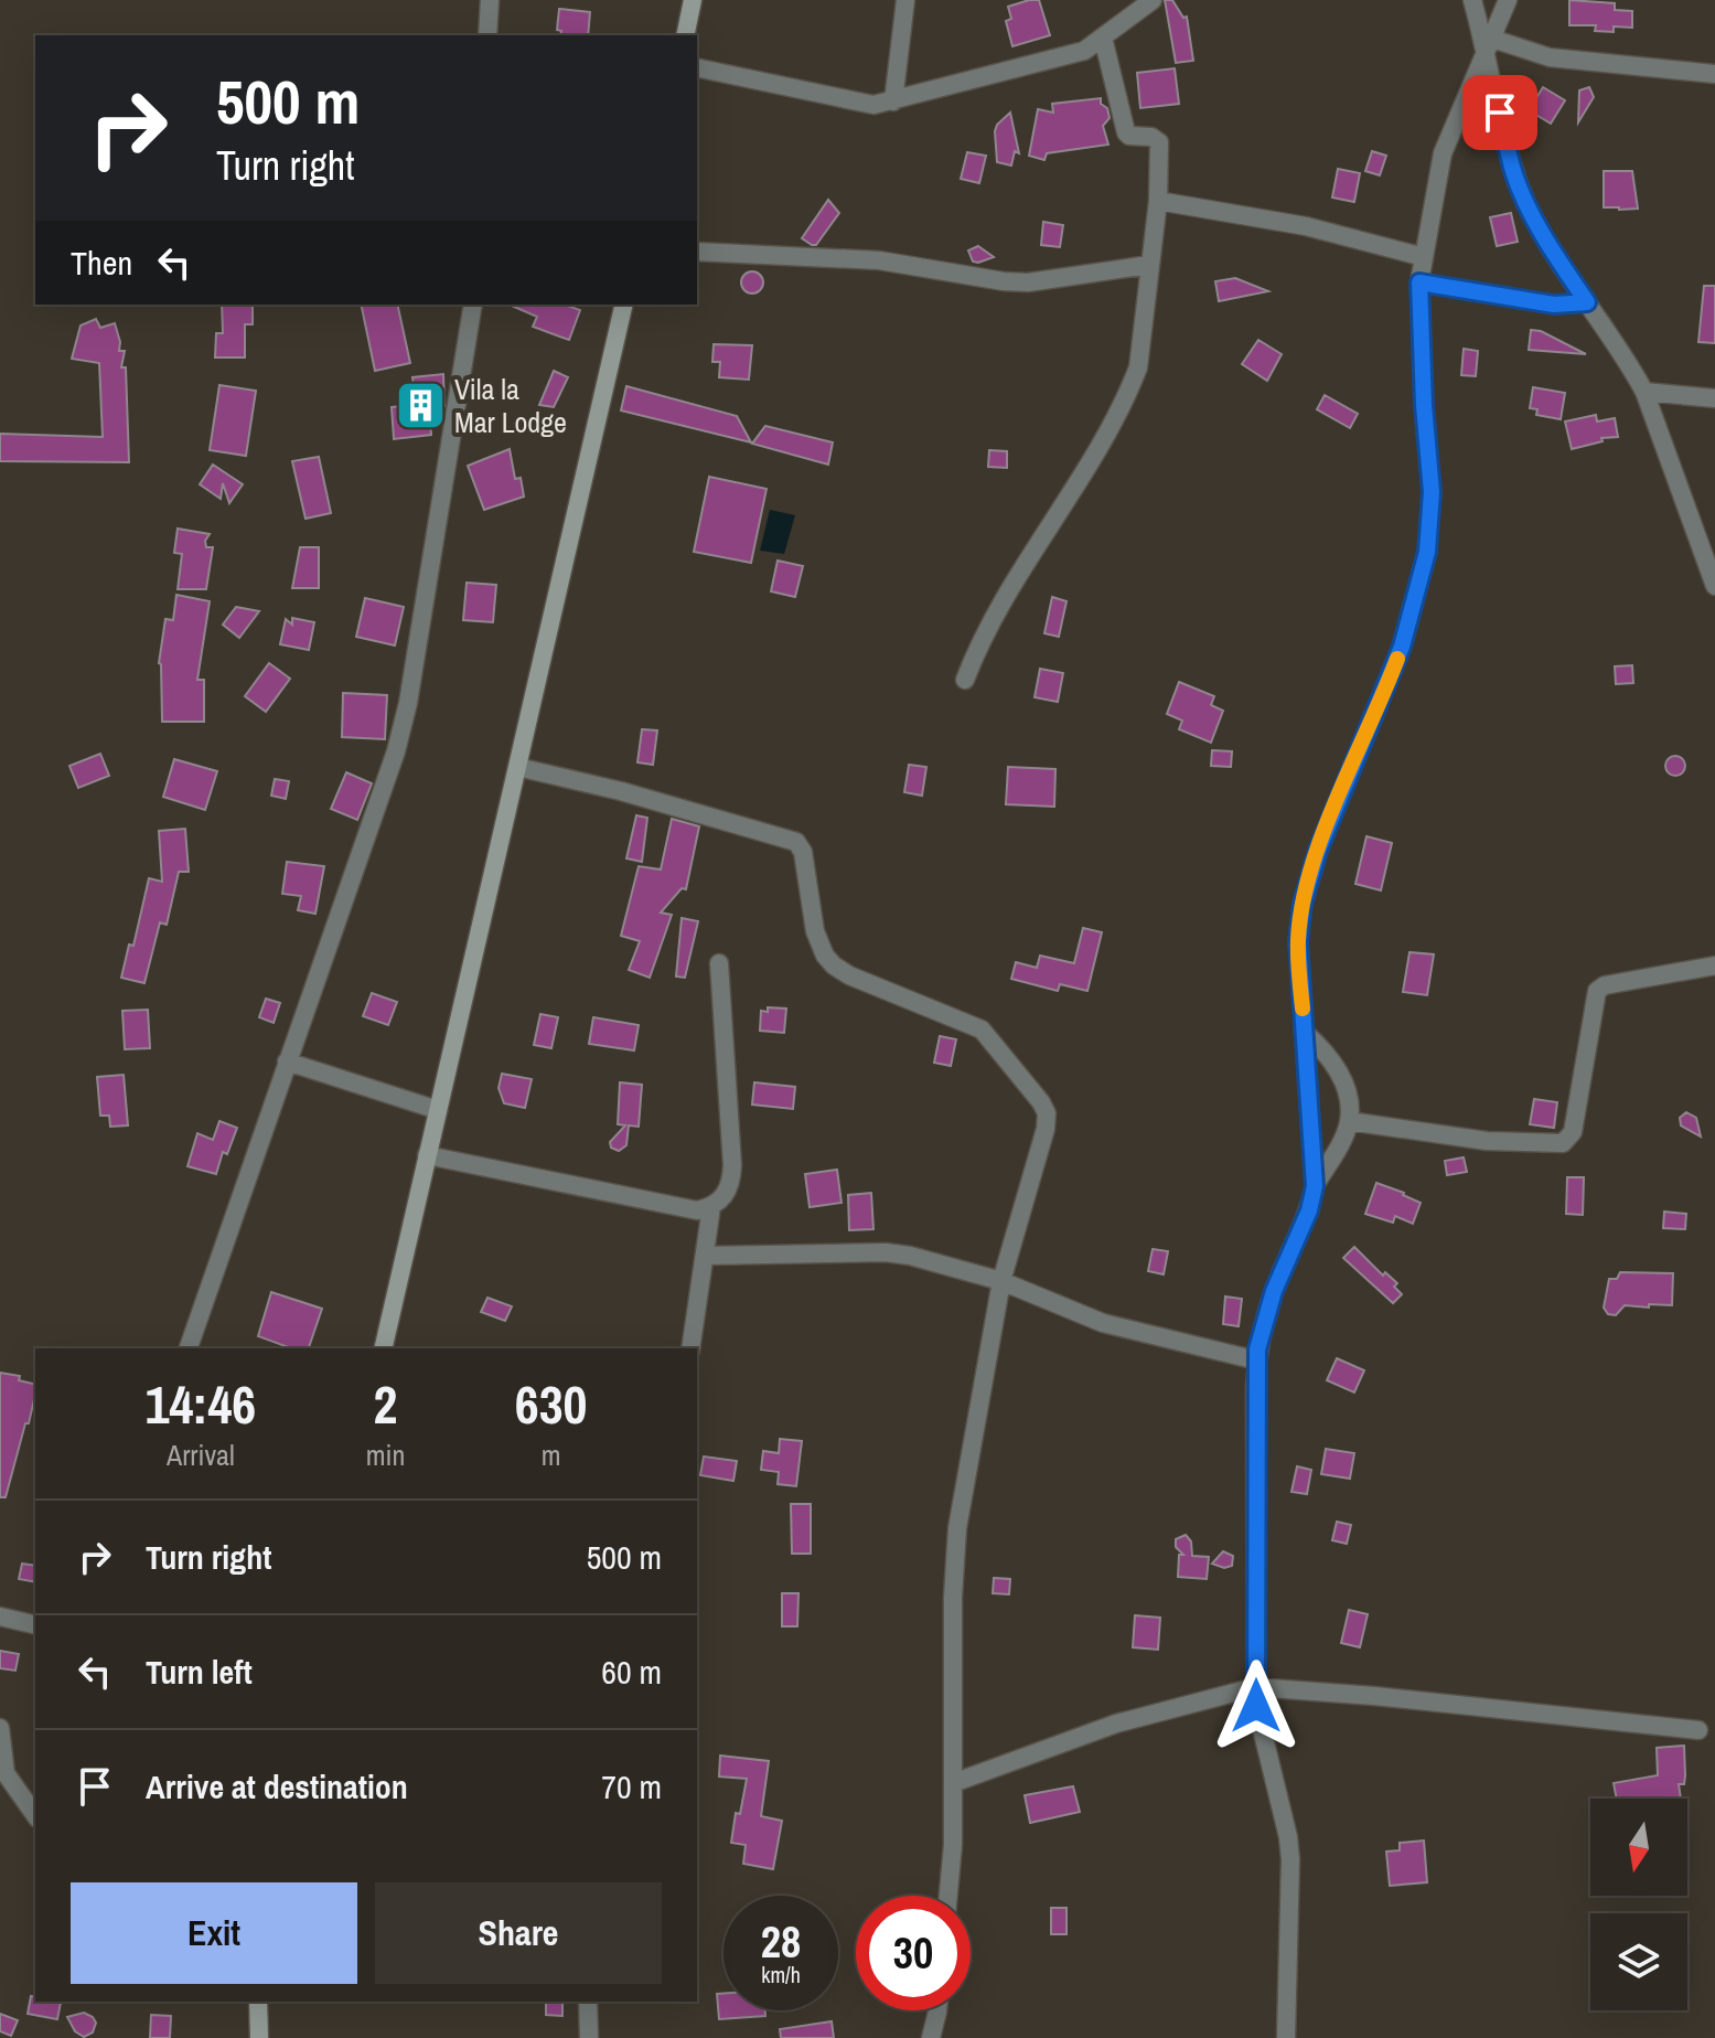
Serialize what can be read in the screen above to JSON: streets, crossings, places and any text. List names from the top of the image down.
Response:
{
  "places": {
    "building": ["Vila la Mar Lodge"]
  },
  "north": "bottom",
  "page": {
    "turn": ["500 m", "Turn right"],
    "then": "Then",
    "eta": [
      "14:46",
      "Arrival",
      "2",
      "min",
      "630",
      "m"
    ],
    "list": [
      {
        "name": "Turn right",
        "value": "500 m"
      },
      {
        "name": "Turn left",
        "value": "60 m"
      },
      {
        "name": "Arrive at destination",
        "value": "70 m"
      }
    ],
    "buttons": ["Exit", "Share"],
    "speed": "28 km/h",
    "limit": "30"
  }
}
